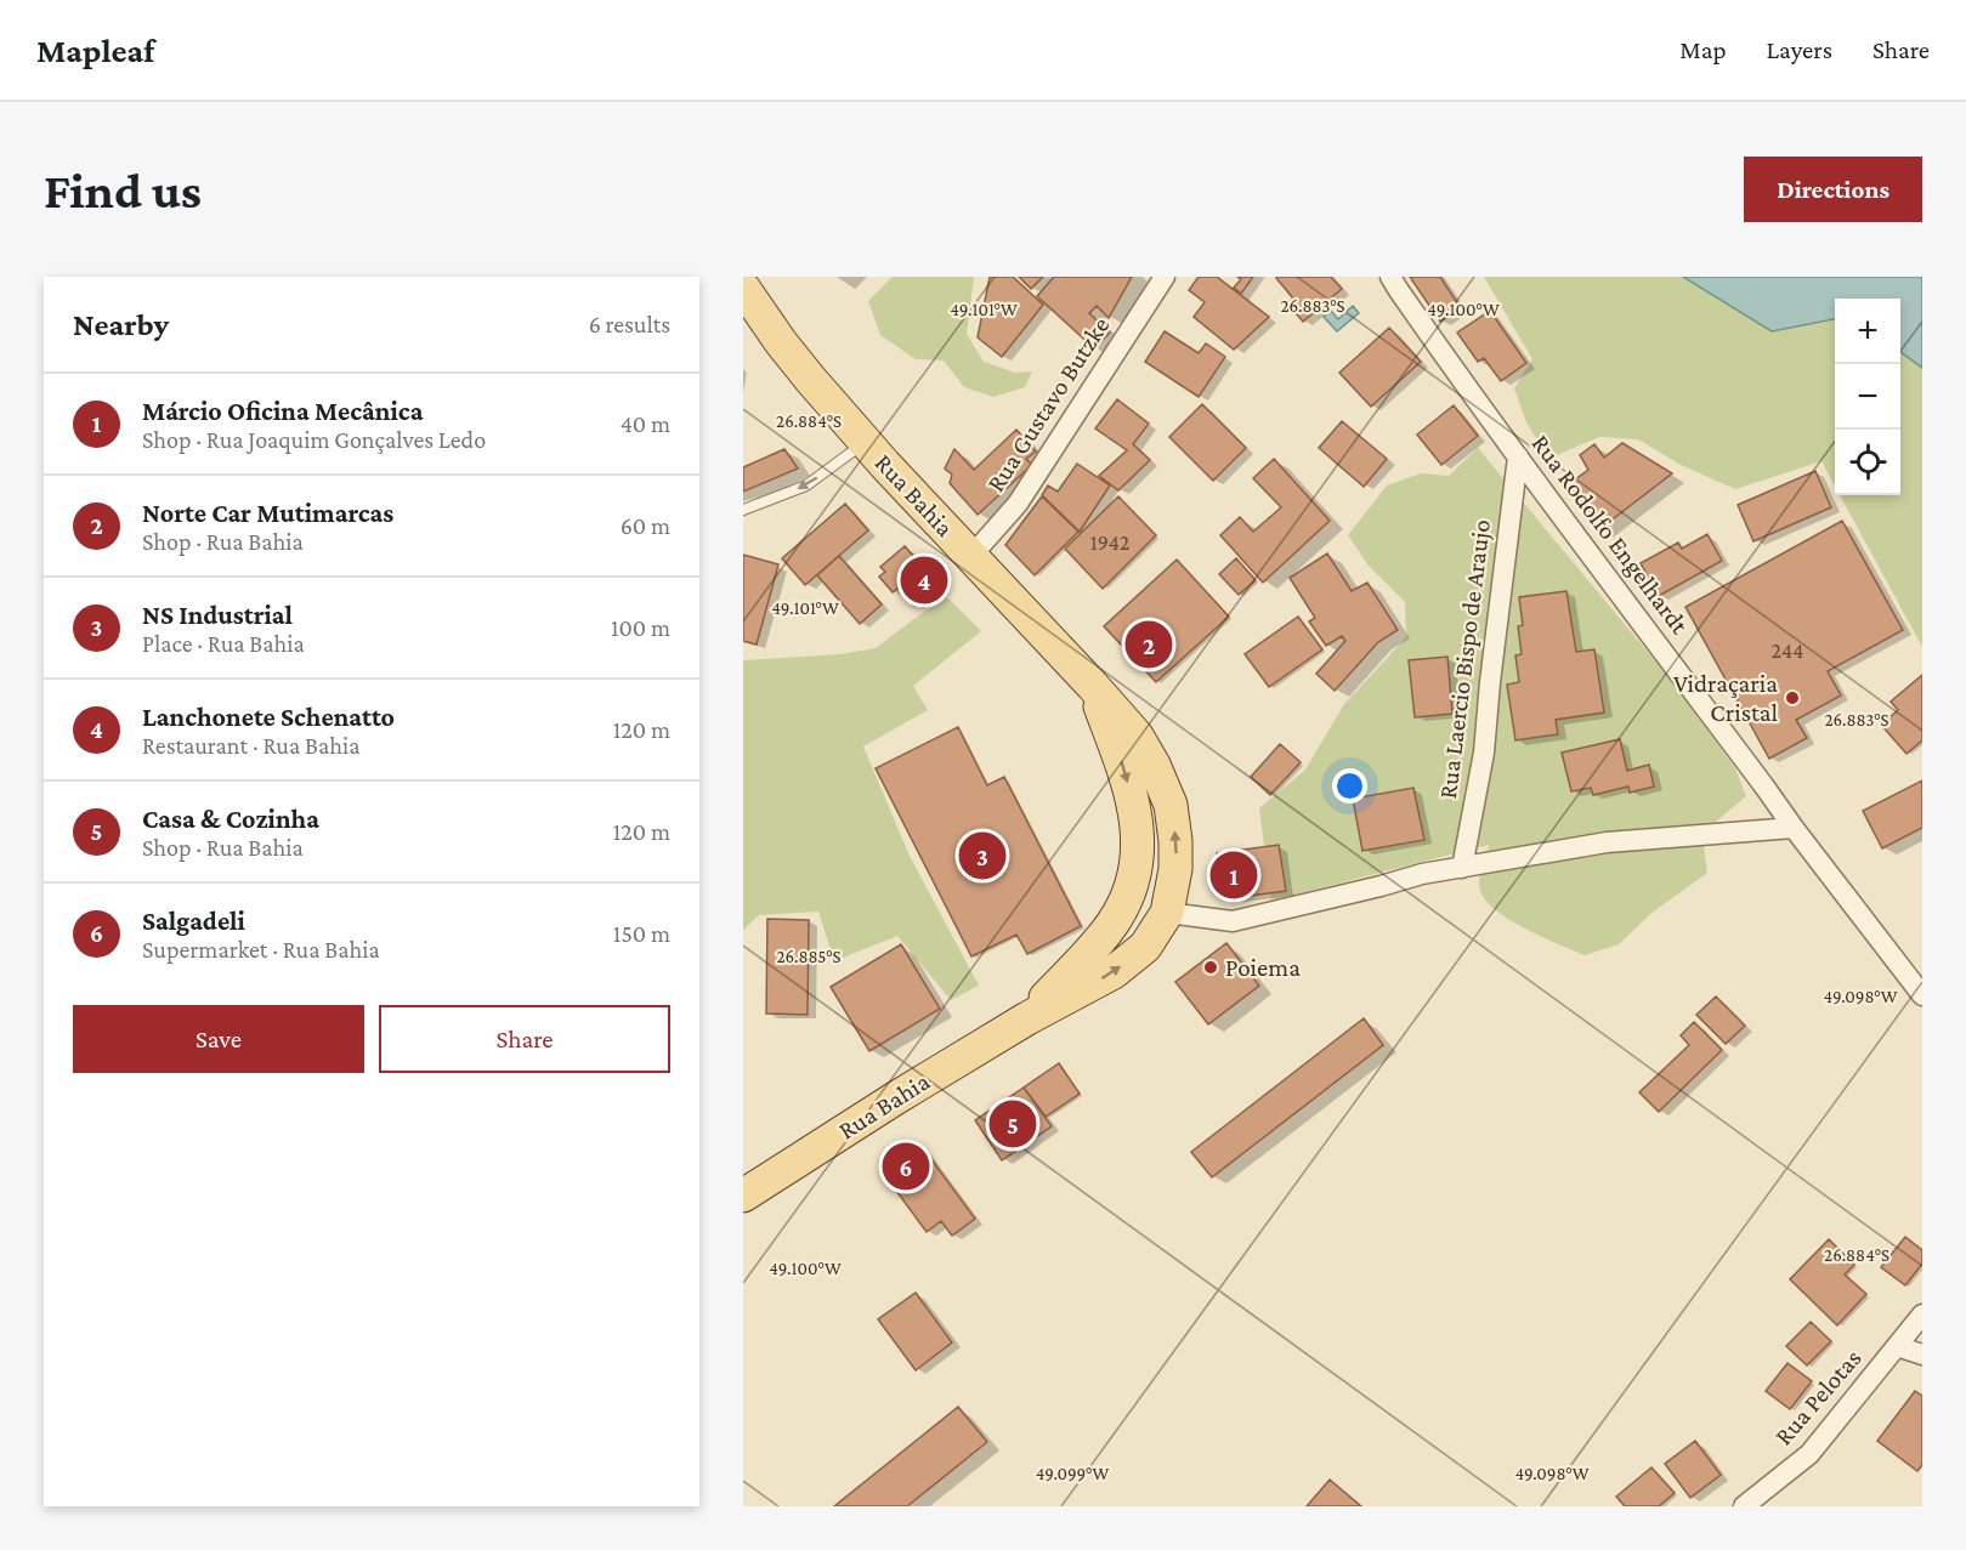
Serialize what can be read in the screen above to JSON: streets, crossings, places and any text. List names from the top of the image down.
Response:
{
  "streets": {
    "main road": ["Rua Bahia"],
    "street": [
      "Rua Gustavo Butzke",
      "Rua Rodolfo Engelhardt",
      "Rua Laercio Bispo de Araujo",
      "Rua Pelotas"
    ]
  },
  "crossings": [
    ["Rua Gustavo Butzke", "Rua Bahia"],
    ["Rua Rodolfo Engelhardt", "Rua Laercio Bispo de Araujo"]
  ],
  "places": ["Vidraçaria Cristal", "Poiema"],
  "house_numbers": ["1942", "244"],
  "page": {
    "header": "Mapleaf",
    "nav": ["Map", "Layers", "Share"],
    "buttons": [
      "Directions",
      ["Save", "Share"]
    ],
    "title": "Find us",
    "heading": ["Nearby", "6 results"],
    "map_buttons": ["+", "−"],
    "list": [
      {
        "mark": "1",
        "name": "Márcio Oficina Mecânica",
        "note": "Shop · Rua Joaquim Gonçalves Ledo",
        "value": "40 m"
      },
      {
        "mark": "2",
        "name": "Norte Car Mutimarcas",
        "note": "Shop · Rua Bahia",
        "value": "60 m"
      },
      {
        "mark": "3",
        "name": "NS Industrial",
        "note": "Place · Rua Bahia",
        "value": "100 m"
      },
      {
        "mark": "4",
        "name": "Lanchonete Schenatto",
        "note": "Restaurant · Rua Bahia",
        "value": "120 m"
      },
      {
        "mark": "5",
        "name": "Casa & Cozinha",
        "note": "Shop · Rua Bahia",
        "value": "120 m"
      },
      {
        "mark": "6",
        "name": "Salgadeli",
        "note": "Supermarket · Rua Bahia",
        "value": "150 m"
      }
    ],
    "pins": [
      "4",
      "2",
      "3",
      "1",
      "5",
      "6"
    ]
  },
  "coordinates": [
    "26.883°S",
    "49.101°W",
    "49.100°W",
    "26.884°S",
    "26.885°S",
    "49.098°W",
    "49.099°W"
  ]
}
